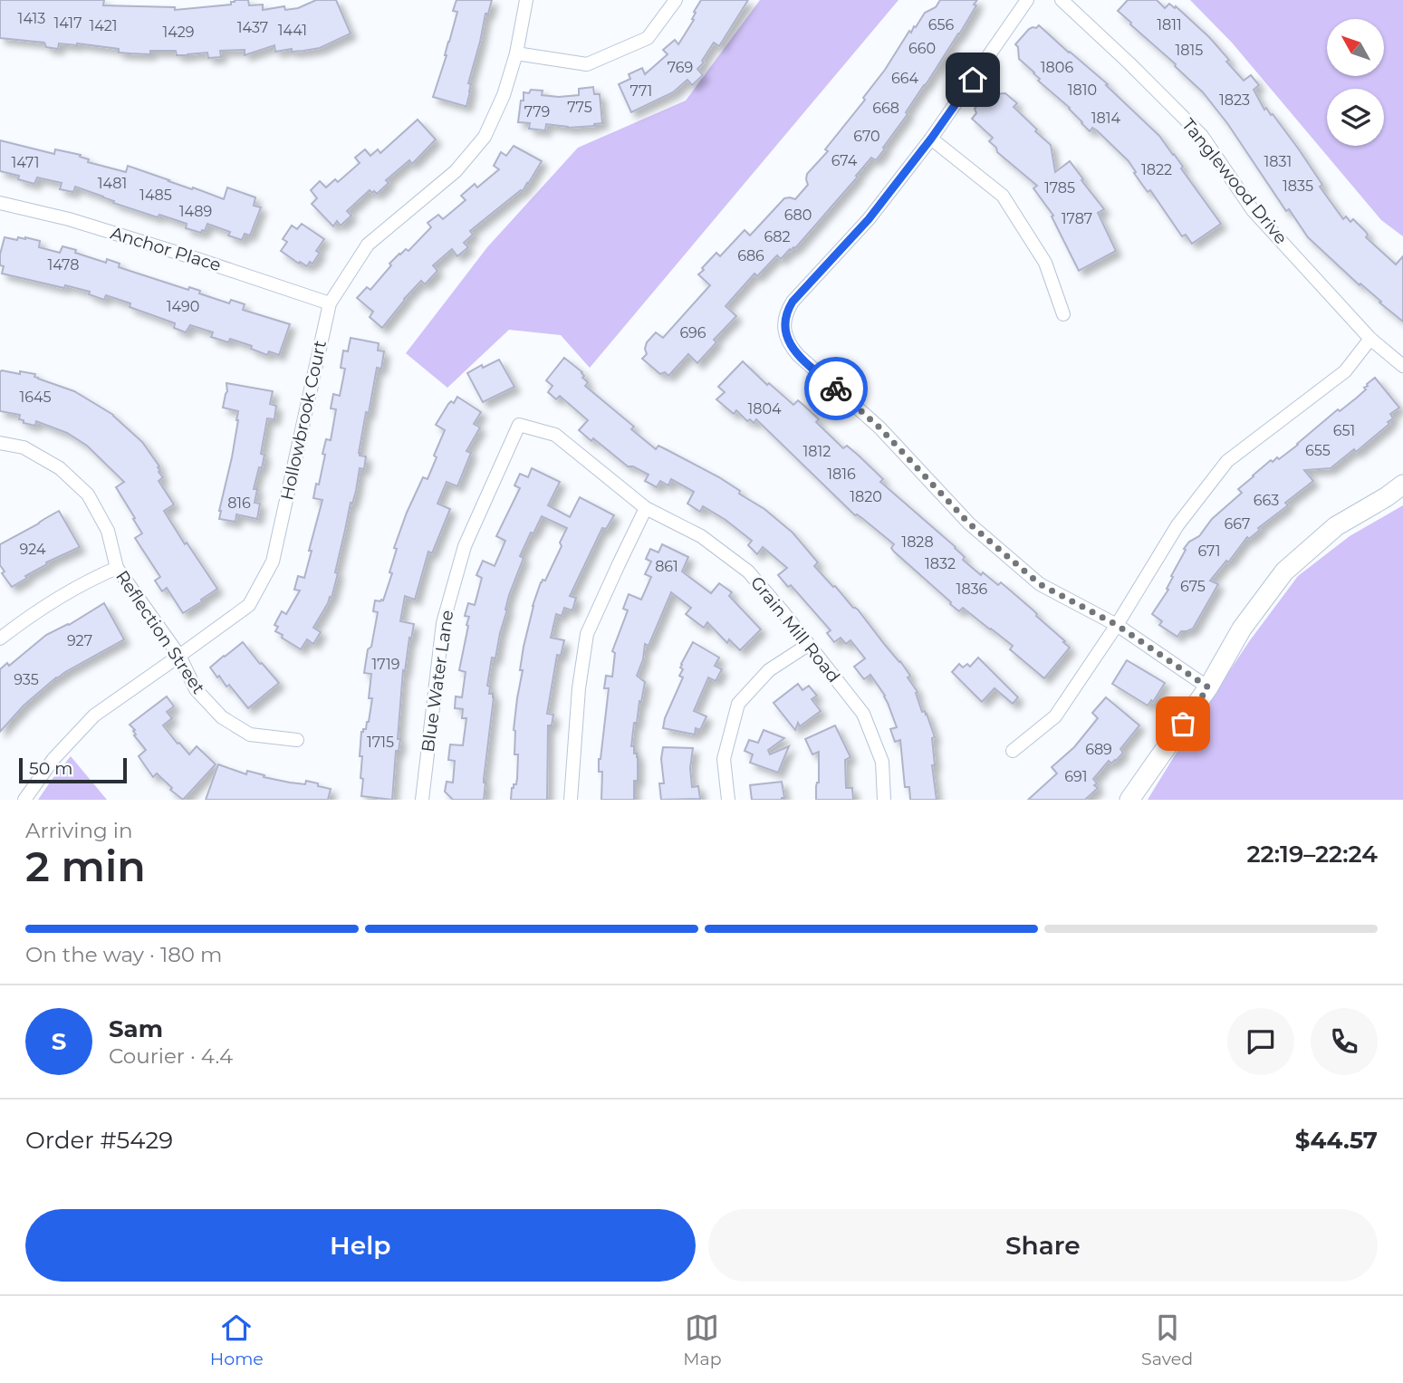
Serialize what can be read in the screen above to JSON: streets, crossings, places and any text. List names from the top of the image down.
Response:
{
  "streets": {
    "street": [
      "Tanglewood Drive",
      "Anchor Place",
      "Hollowbrook Court",
      "Grain Mill Road",
      "Reflection Street",
      "Blue Water Lane"
    ]
  },
  "crossings": [
    ["Anchor Place", "Hollowbrook Court"],
    ["Hollowbrook Court", "Reflection Street"],
    ["Grain Mill Road", "Blue Water Lane"]
  ],
  "house_numbers": [
    "1413",
    "1417",
    "656",
    "1811",
    "1421",
    "1437",
    "1441",
    "1429",
    "660",
    "1815",
    "769",
    "1806",
    "664",
    "1810",
    "771",
    "1823",
    "775",
    "668",
    "779",
    "1814",
    "670",
    "674",
    "1831",
    "1471",
    "1822",
    "1481",
    "1835",
    "1785",
    "1485",
    "1489",
    "680",
    "1787",
    "682",
    "686",
    "1478",
    "1490",
    "696",
    "1645",
    "1804",
    "651",
    "655",
    "1812",
    "1816",
    "1820",
    "663",
    "816",
    "667",
    "1828",
    "924",
    "671",
    "1832",
    "861",
    "675",
    "1836",
    "927",
    "1719",
    "935",
    "1715",
    "689",
    "691"
  ],
  "scale_bar": "50 m",
  "north": "top left",
  "page": {
    "scale": "50 m",
    "heading": ["2 min", "Arriving in", "22:19–22:24"],
    "panel": [
      "Sam",
      "Courier · 4.4",
      "Order #5429",
      "$44.57"
    ],
    "bar": "On the way · 180 m",
    "round": "S",
    "buttons": ["Help", "Share"],
    "tabs": ["Home", "Map", "Saved"]
  }
}
